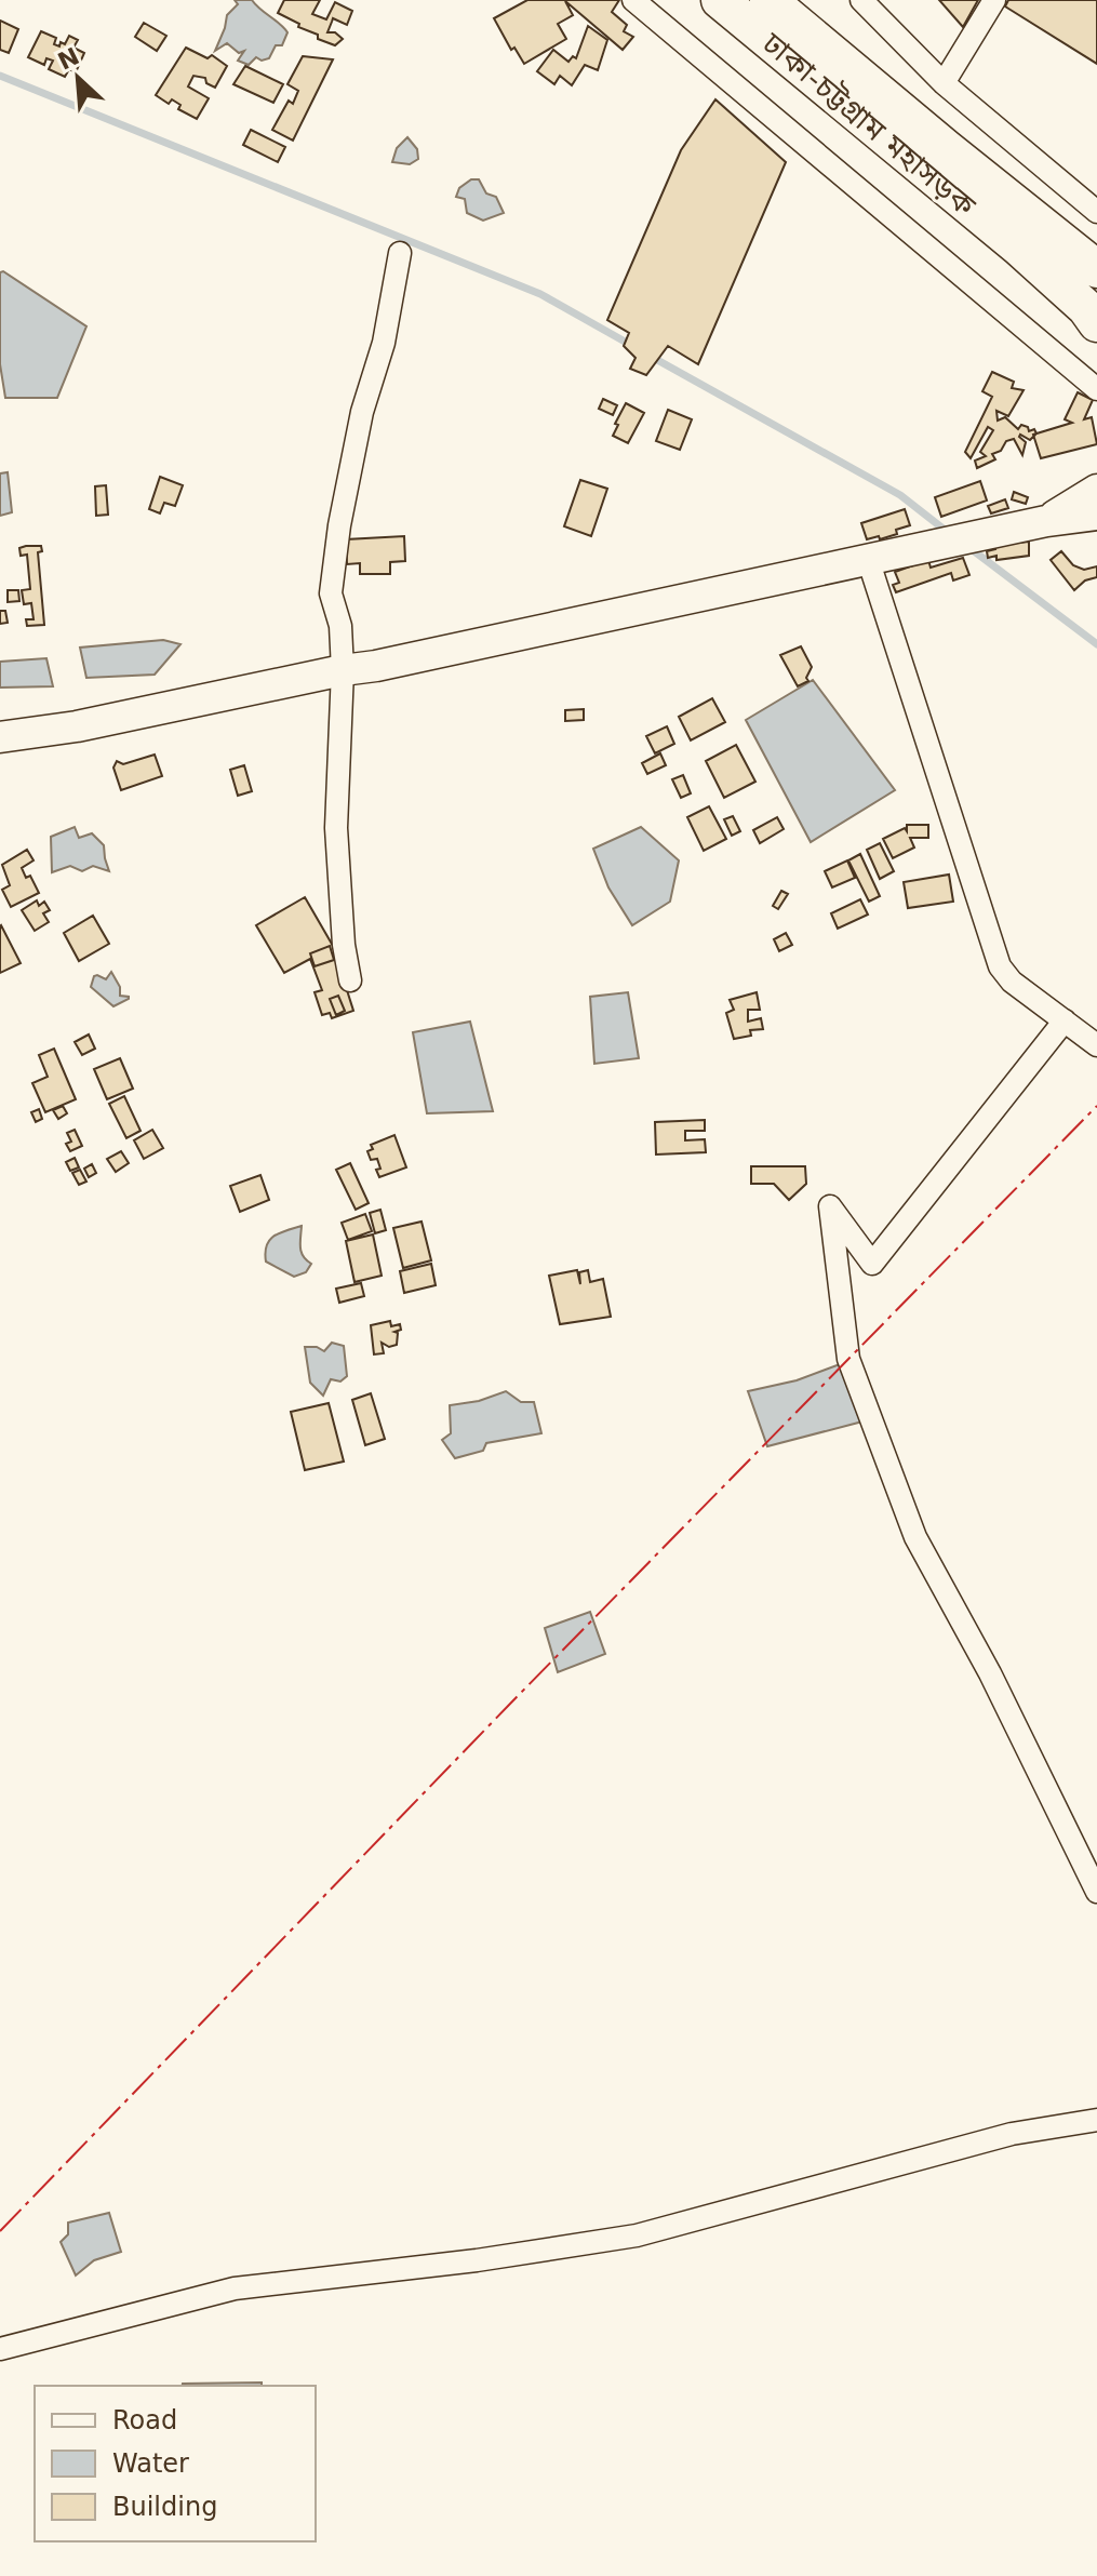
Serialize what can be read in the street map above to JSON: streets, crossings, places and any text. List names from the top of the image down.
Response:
{
  "streets": {
    "highway": ["ঢাকা-চট্টগ্রাম মহাসড়ক"]
  },
  "legend": ["Road", "Water", "Building"],
  "north": "top left"
}
